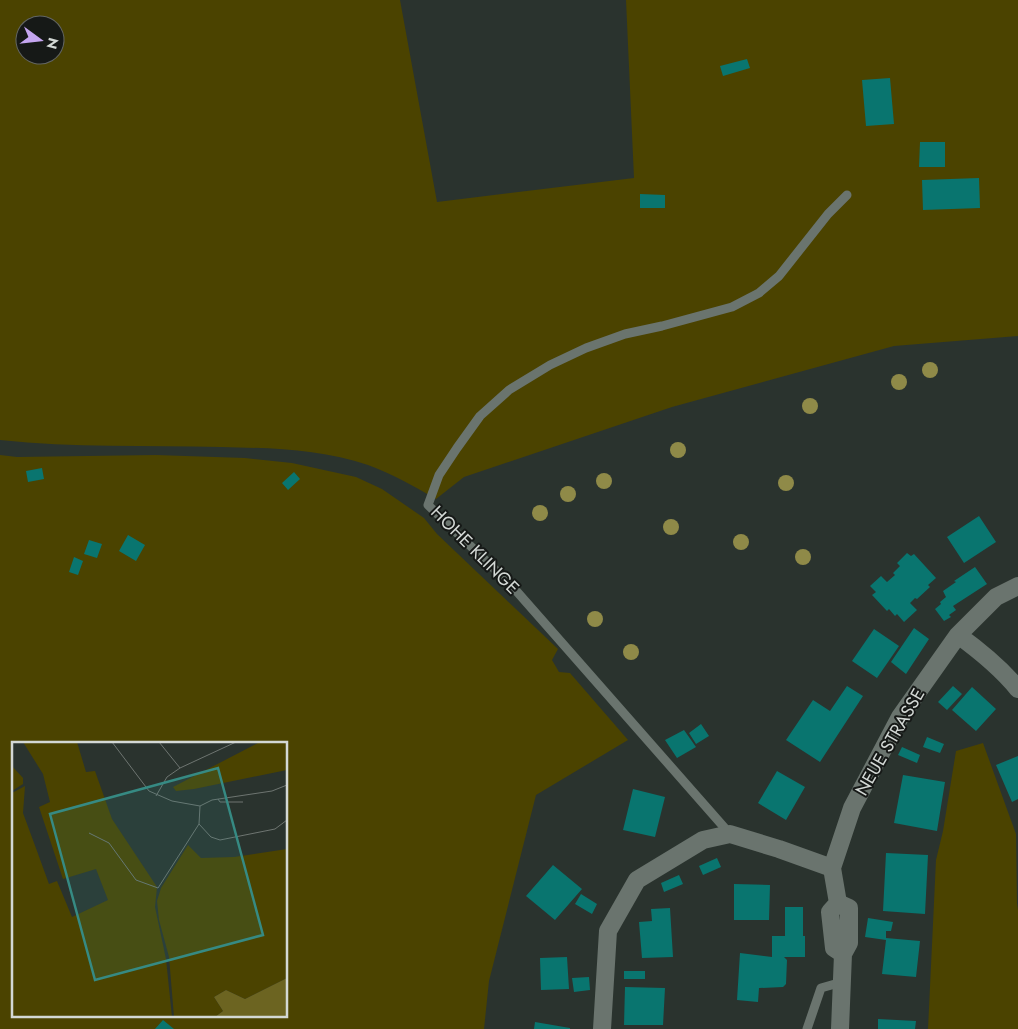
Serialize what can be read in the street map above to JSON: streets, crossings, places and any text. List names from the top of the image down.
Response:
{
  "streets": {
    "street": ["NEUE STRASSE"],
    "lane": ["HOHE KLINGE"]
  },
  "north": "right"
}
